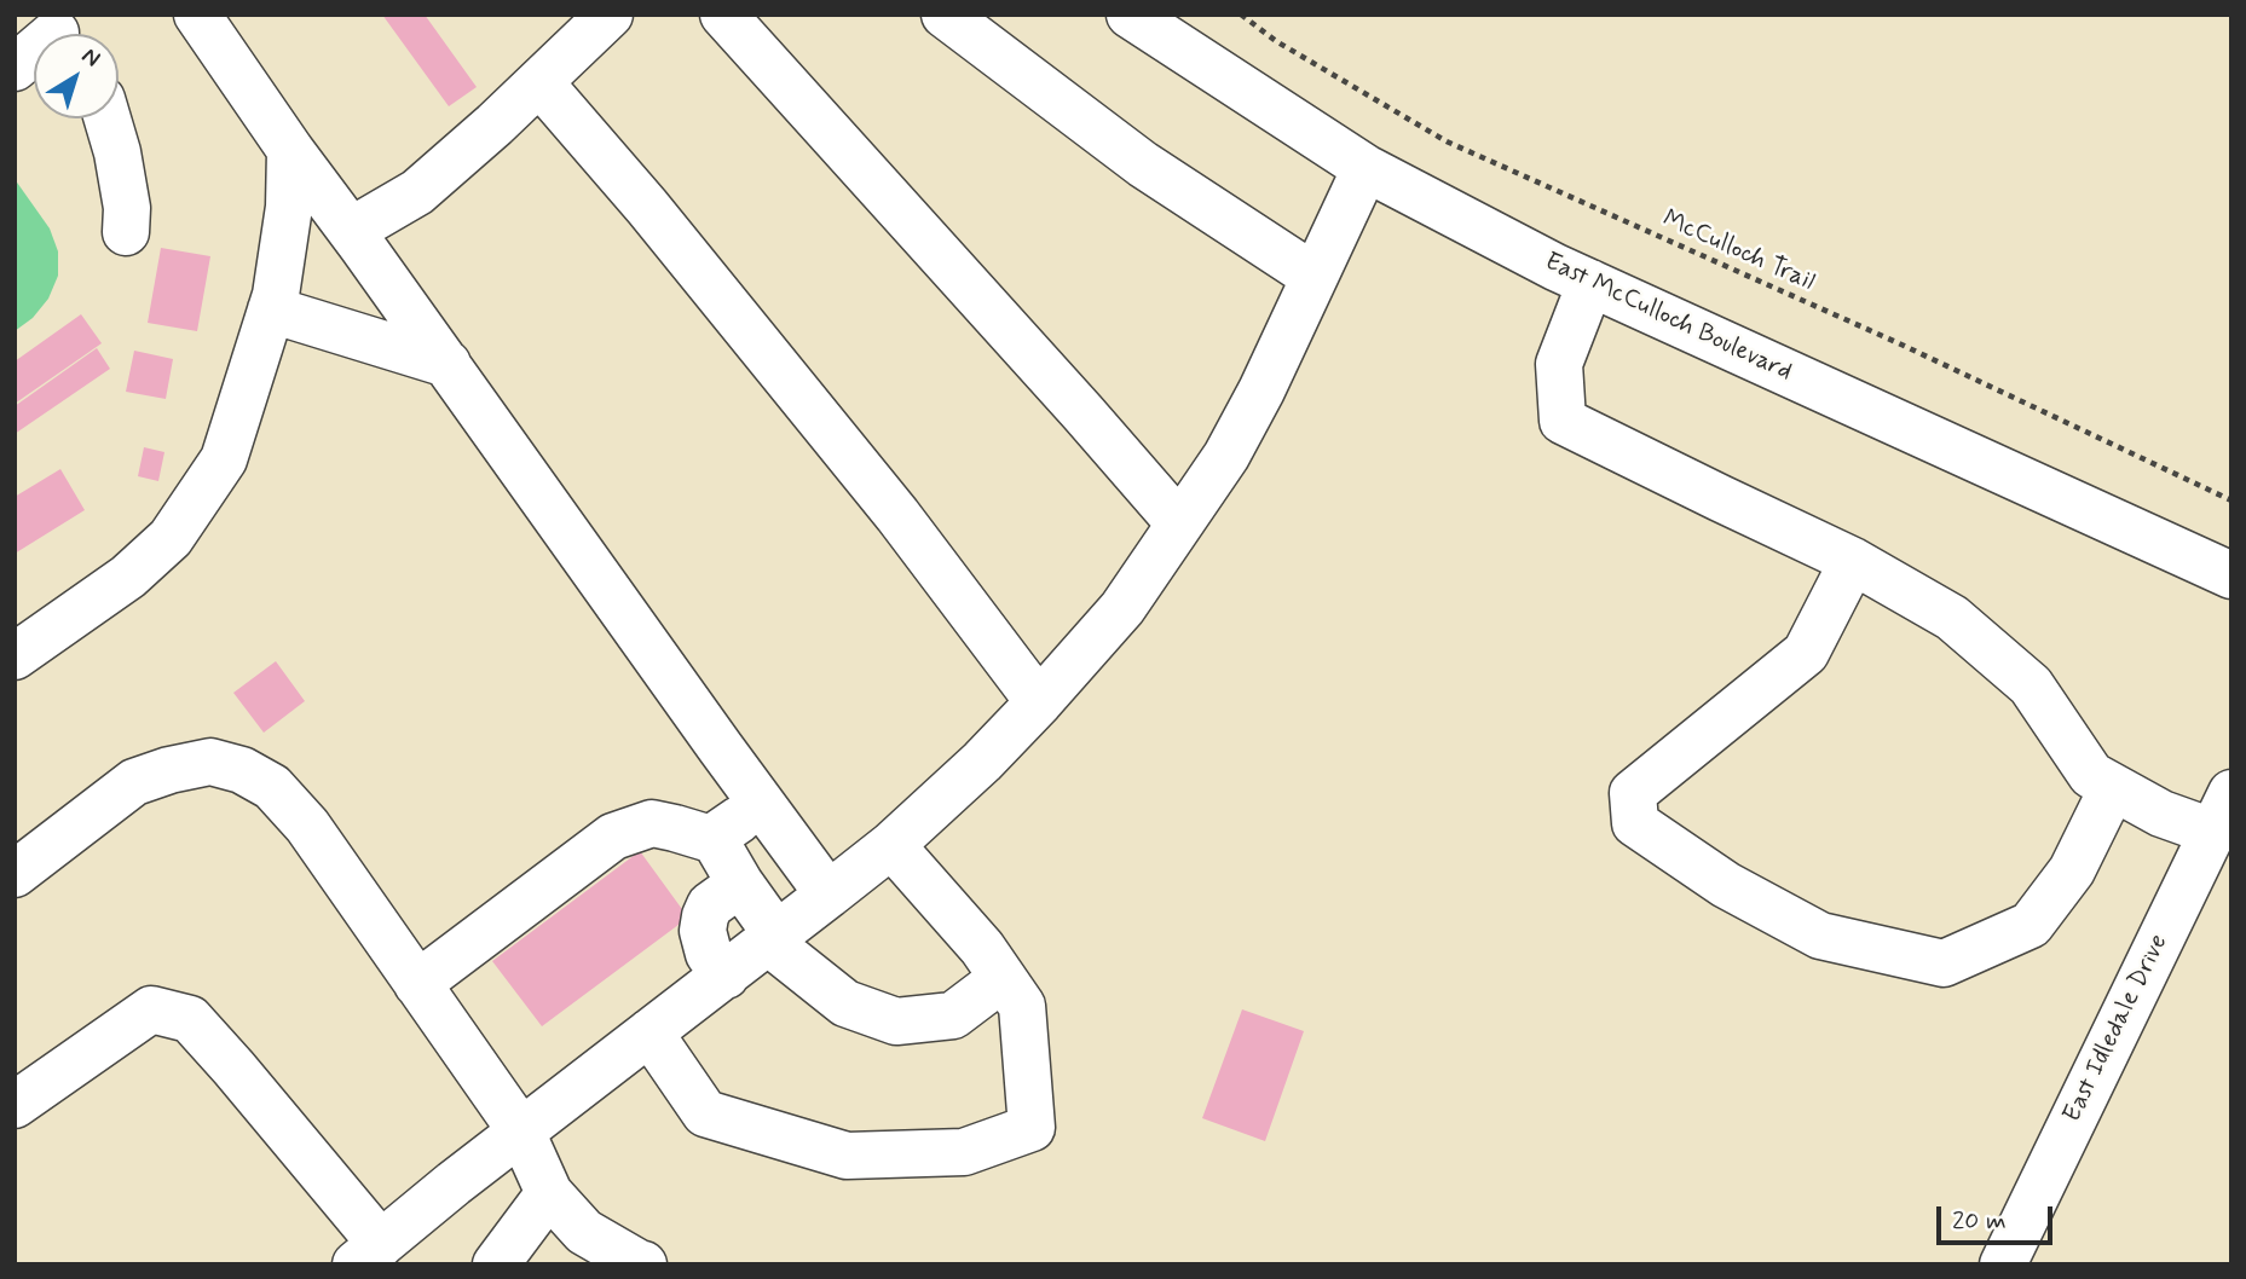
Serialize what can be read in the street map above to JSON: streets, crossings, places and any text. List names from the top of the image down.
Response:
{
  "streets": {
    "street": ["East McCulloch Boulevard", "East Idledale Drive"],
    "path": ["McCulloch Trail"]
  },
  "scale_bar": "20 m",
  "north": "top right"
}
